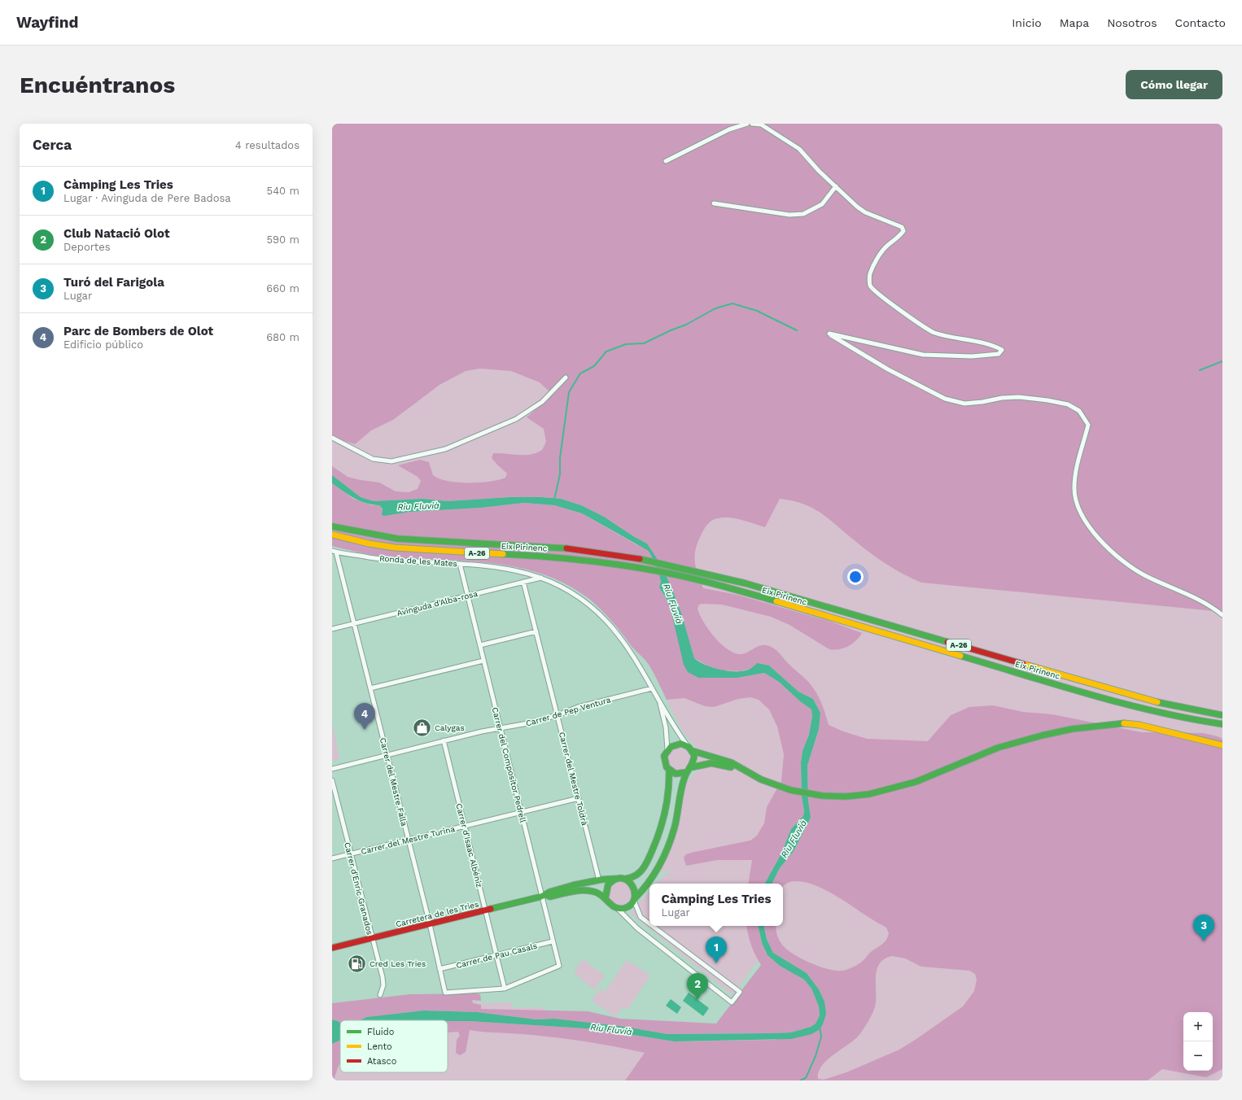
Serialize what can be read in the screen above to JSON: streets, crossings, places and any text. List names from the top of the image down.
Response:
{
  "streets": {
    "main road": ["Eix Pirinenc", "A-26", "Carretera de les Tries"],
    "street": [
      "Ronda de les Mates",
      "Avinguda d'Alba-rosa",
      "Carrer de Pep Ventura",
      "Carrer del Compositor Pedrell",
      "Carrer del Mestre Toldrà",
      "Carrer del Mestre Falla",
      "Carrer del Mestre Turina",
      "Carrer d'Isaac Albéniz",
      "Carrer d'Enric Granados",
      "Carrer de Pau Casals"
    ]
  },
  "crossings": [
    ["Ronda de les Mates", "Avinguda d'Alba-rosa"],
    ["Ronda de les Mates", "Carrer de Pep Ventura"],
    ["Ronda de les Mates", "Carrer del Compositor Pedrell"],
    ["Ronda de les Mates", "Carrer del Mestre Falla"],
    ["Avinguda d'Alba-rosa", "Carrer del Compositor Pedrell"],
    ["Avinguda d'Alba-rosa", "Carrer del Mestre Toldrà"],
    ["Avinguda d'Alba-rosa", "Carrer del Mestre Falla"],
    ["Carrer de Pep Ventura", "Carrer del Compositor Pedrell"],
    ["Carrer de Pep Ventura", "Carrer del Mestre Toldrà"],
    ["Carrer de Pep Ventura", "Carrer del Mestre Falla"],
    ["Carrer de Pep Ventura", "Carrer d'Isaac Albéniz"],
    ["Carrer del Compositor Pedrell", "Carrer del Mestre Falla"],
    ["Carrer del Compositor Pedrell", "Carrer del Mestre Turina"],
    ["Carrer del Compositor Pedrell", "Carrer d'Isaac Albéniz"],
    ["Carrer del Compositor Pedrell", "Carretera de les Tries"],
    ["Carrer del Compositor Pedrell", "Carrer de Pau Casals"],
    ["Carrer del Mestre Toldrà", "Carrer del Mestre Turina"],
    ["Carrer del Mestre Toldrà", "Carretera de les Tries"],
    ["Carrer del Mestre Falla", "Carrer del Mestre Turina"],
    ["Carrer del Mestre Falla", "Carrer d'Isaac Albéniz"],
    ["Carrer del Mestre Falla", "Carretera de les Tries"],
    ["Carrer del Mestre Falla", "Carrer de Pau Casals"],
    ["Carrer del Mestre Turina", "Carrer d'Isaac Albéniz"],
    ["Carrer del Mestre Turina", "Carrer d'Enric Granados"],
    ["Carrer d'Isaac Albéniz", "Carretera de les Tries"],
    ["Carrer d'Isaac Albéniz", "Carrer de Pau Casals"],
    ["Carrer d'Enric Granados", "Carretera de les Tries"]
  ],
  "water": ["Riu Fluvià"],
  "places": {
    "shop": ["Calygas"],
    "fuel station": ["Cred Les Tries"]
  },
  "legend": ["Fluido", "Lento", "Atasco"],
  "page": {
    "header": "Wayfind",
    "nav": [
      "Inicio",
      "Mapa",
      "Nosotros",
      "Contacto"
    ],
    "buttons": "Cómo llegar",
    "title": "Encuéntranos",
    "heading": ["Cerca", "4 resultados"],
    "list": [
      {
        "mark": "1",
        "name": "Càmping Les Tries",
        "note": "Lugar · Avinguda de Pere Badosa",
        "value": "540 m"
      },
      {
        "mark": "2",
        "name": "Club Natació Olot",
        "note": "Deportes",
        "value": "590 m"
      },
      {
        "mark": "3",
        "name": "Turó del Farigola",
        "note": "Lugar",
        "value": "660 m"
      },
      {
        "mark": "4",
        "name": "Parc de Bombers de Olot",
        "note": "Edificio público",
        "value": "680 m"
      }
    ],
    "pins": [
      "4",
      "3",
      "1",
      "2"
    ],
    "popup": ["Càmping Les Tries", "Lugar"],
    "map_buttons": ["+", "−"]
  }
}
